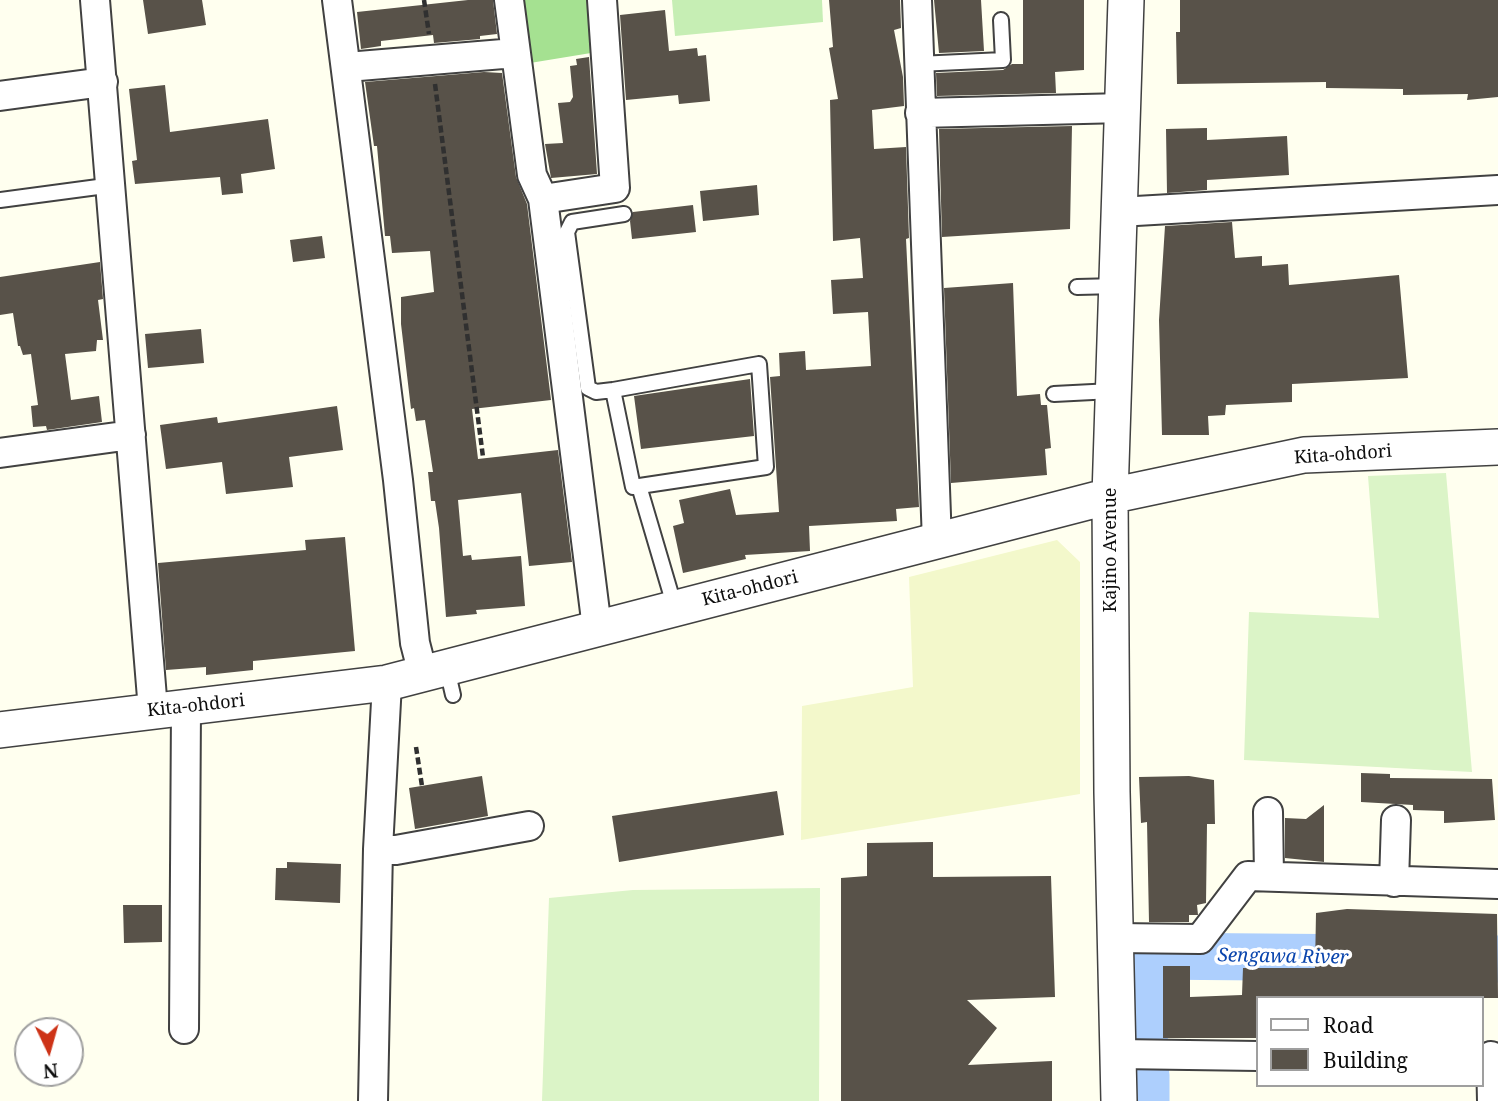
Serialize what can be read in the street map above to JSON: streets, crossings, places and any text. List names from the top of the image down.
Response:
{
  "streets": {
    "street": ["Kita-ohdori", "Kajino Avenue"]
  },
  "crossings": [
    ["Kita-ohdori", "Kajino Avenue"]
  ],
  "water": ["Sengawa River"],
  "legend": ["Road", "Building"],
  "north": "bottom"
}
